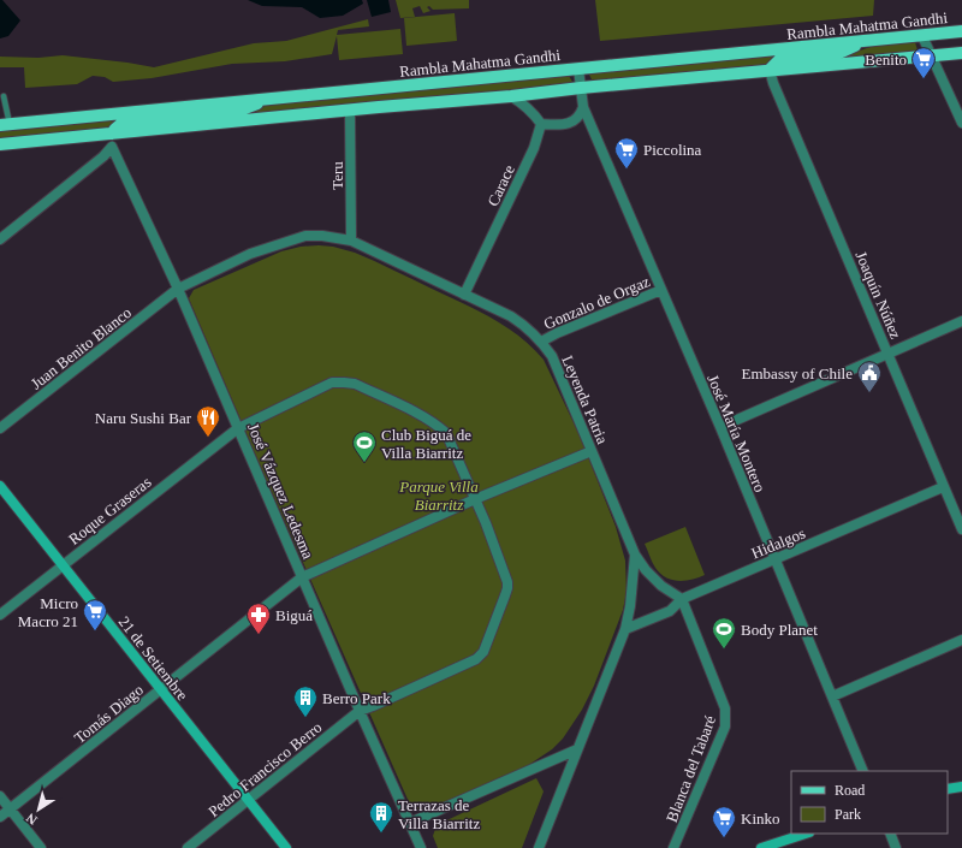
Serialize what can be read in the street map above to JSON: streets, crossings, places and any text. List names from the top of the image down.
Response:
{
  "streets": {
    "main road": ["Rambla Mahatma Gandhi"],
    "street": [
      "Teru",
      "Carace",
      "Joaquín Núñez",
      "Gonzalo de Orgaz",
      "Juan Benito Blanco",
      "Leyenda Patria",
      "José María Montero",
      "José Vázquez Ledesma",
      "Roque Graseras",
      "Hidalgos",
      "21 de Setiembre",
      "Tomás Diago",
      "Pedro Francisco Berro",
      "Blanca del Tabaré"
    ]
  },
  "crossings": [
    ["Rambla Mahatma Gandhi", "José María Montero"],
    ["Teru", "Leyenda Patria"],
    ["Carace", "Leyenda Patria"],
    ["Joaquín Núñez", "Hidalgos"],
    ["Gonzalo de Orgaz", "Leyenda Patria"],
    ["Gonzalo de Orgaz", "José María Montero"],
    ["Juan Benito Blanco", "Leyenda Patria"],
    ["Juan Benito Blanco", "José Vázquez Ledesma"],
    ["Leyenda Patria", "José Vázquez Ledesma"],
    ["Leyenda Patria", "Hidalgos"],
    ["Leyenda Patria", "Tomás Diago"],
    ["José María Montero", "Hidalgos"],
    ["José Vázquez Ledesma", "Roque Graseras"],
    ["José Vázquez Ledesma", "Tomás Diago"],
    ["José Vázquez Ledesma", "Pedro Francisco Berro"],
    ["Roque Graseras", "21 de Setiembre"],
    ["Roque Graseras", "Tomás Diago"],
    ["Roque Graseras", "Pedro Francisco Berro"],
    ["Hidalgos", "Blanca del Tabaré"],
    ["21 de Setiembre", "Tomás Diago"],
    ["21 de Setiembre", "Pedro Francisco Berro"],
    ["Tomás Diago", "Pedro Francisco Berro"]
  ],
  "parks": ["Parque Villa Biarritz"],
  "places": {
    "supermarket": [
      "Benito",
      "Piccolina",
      "Micro Macro 21",
      "Kinko"
    ],
    "public building": ["Embassy of Chile"],
    "restaurant": ["Naru Sushi Bar"],
    "sports": ["Club Biguá de Villa Biarritz", "Body Planet"],
    "pharmacy": ["Biguá"],
    "building": ["Berro Park", "Terrazas de Villa Biarritz"]
  },
  "legend": ["Road", "Park"],
  "north": "bottom left"
}
